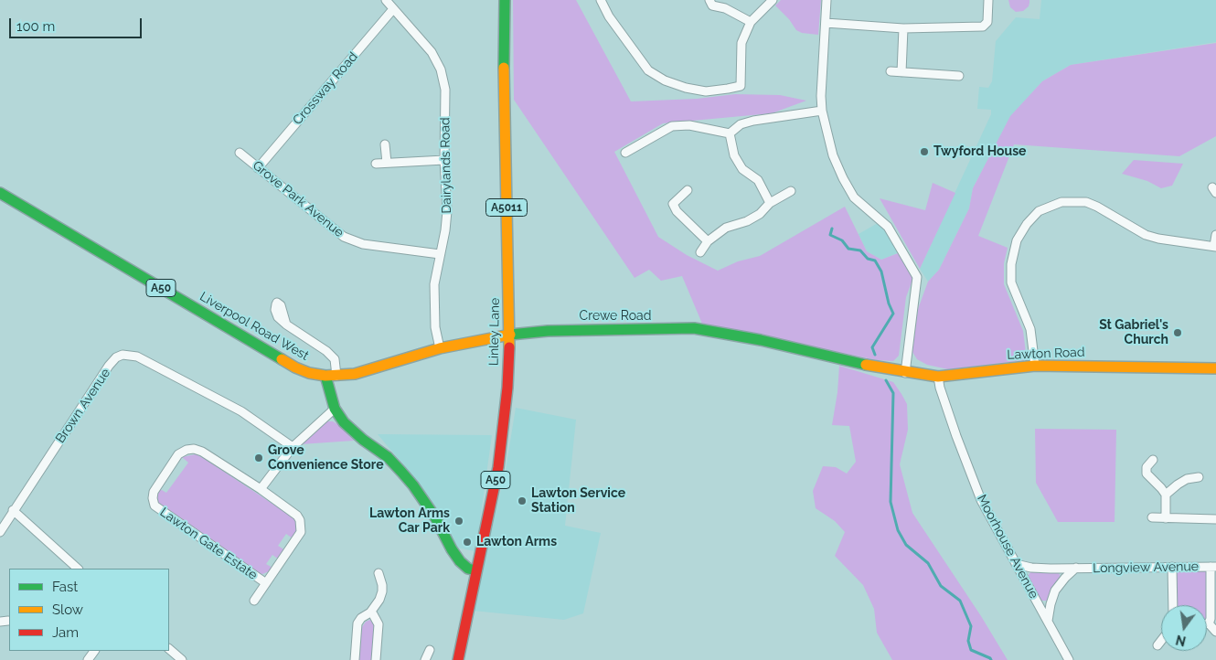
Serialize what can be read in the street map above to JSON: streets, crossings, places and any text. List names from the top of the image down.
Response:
{
  "streets": {
    "main road": [
      "A5011",
      "A50",
      "Crewe Road",
      "Liverpool Road West",
      "Linley Lane",
      "Lawton Road"
    ],
    "street": [
      "Crossway Road",
      "Dairylands Road",
      "Grove Park Avenue",
      "Brown Avenue",
      "Lawton Gate Estate",
      "Moorhouse Avenue",
      "Longview Avenue"
    ]
  },
  "crossings": [
    ["Crossway Road", "Dairylands Road"],
    ["Crossway Road", "Grove Park Avenue"],
    ["Dairylands Road", "Grove Park Avenue"],
    ["Dairylands Road", "Crewe Road"],
    ["Crewe Road", "Liverpool Road West"],
    ["Crewe Road", "Linley Lane"],
    ["Crewe Road", "Lawton Road"],
    ["Lawton Road", "Moorhouse Avenue"],
    ["Moorhouse Avenue", "Longview Avenue"]
  ],
  "places": [
    "Twyford House",
    "St Gabriel's Church",
    "Grove Convenience Store",
    "Lawton Service Station",
    "Lawton Arms Car Park",
    "Lawton Arms"
  ],
  "legend": ["Fast", "Slow", "Jam"],
  "scale_bar": "100 m",
  "north": "bottom"
}
